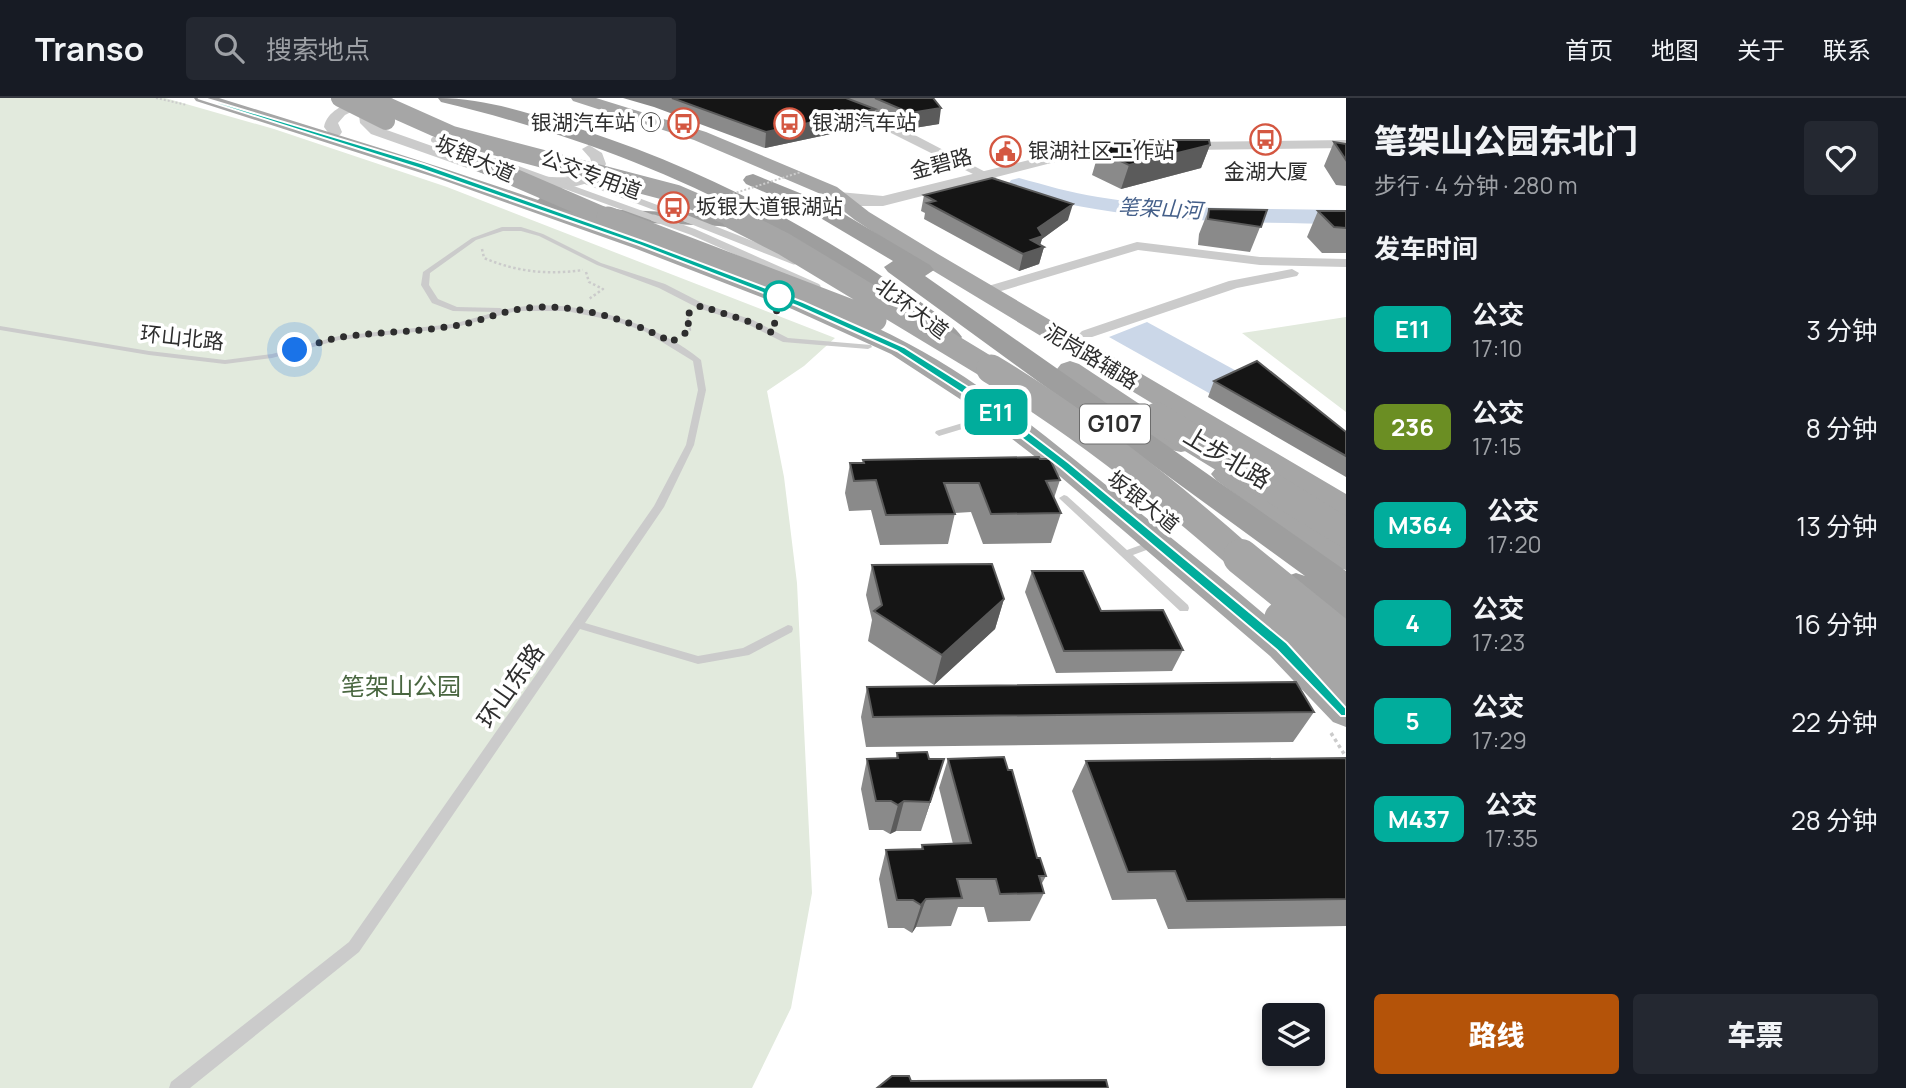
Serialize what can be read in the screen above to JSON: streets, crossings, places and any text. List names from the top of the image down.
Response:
{
  "streets": {
    "highway": ["北环大道", "G107"],
    "main road": ["坂银大道", "泥岗路辅路", "上步北路"],
    "street": ["金碧路"],
    "lane": ["环山北路", "环山东路"]
  },
  "crossings": [
    ["坂银大道", "北环大道"],
    ["金碧路", "北环大道"],
    ["金碧路", "泥岗路辅路"],
    ["北环大道", "泥岗路辅路"],
    ["环山北路", "环山东路"]
  ],
  "water": ["笔架山河"],
  "parks": ["笔架山公园"],
  "places": {
    "bus stop": [
      "银湖汽车站 ①",
      "银湖汽车站",
      "金湖大厦",
      "坂银大道银湖站"
    ],
    "public building": ["银湖社区工作站"]
  },
  "lines": ["bus line E11"],
  "page": {
    "header": "Transo",
    "search": "搜索地点",
    "nav": [
      "首页",
      "地图",
      "关于",
      "联系"
    ],
    "on_map": "E11",
    "heading": [
      ["笔架山公园东北门", "步行 · 4 分钟 · 280 m"],
      "发车时间"
    ],
    "list": [
      {
        "mark": "E11",
        "name": "公交",
        "note": "17:10",
        "value": "3 分钟"
      },
      {
        "mark": "236",
        "name": "公交",
        "note": "17:15",
        "value": "8 分钟"
      },
      {
        "mark": "M364",
        "name": "公交",
        "note": "17:20",
        "value": "13 分钟"
      },
      {
        "mark": "4",
        "name": "公交",
        "note": "17:23",
        "value": "16 分钟"
      },
      {
        "mark": "5",
        "name": "公交",
        "note": "17:29",
        "value": "22 分钟"
      },
      {
        "mark": "M437",
        "name": "公交",
        "note": "17:35",
        "value": "28 分钟"
      }
    ],
    "buttons": ["路线", "车票"]
  }
}
